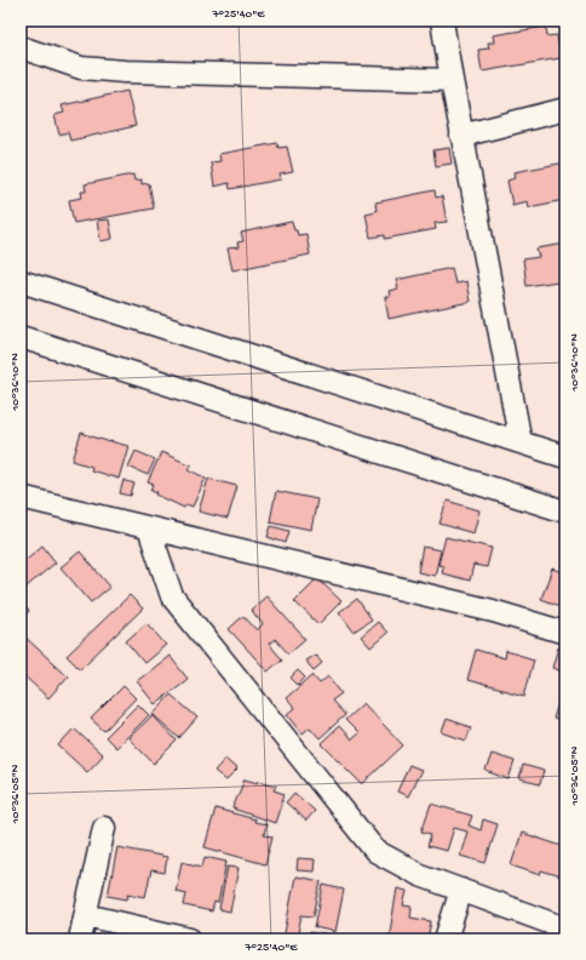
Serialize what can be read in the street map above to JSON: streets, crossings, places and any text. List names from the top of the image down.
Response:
{
  "coordinates": ["7°25'40\"E", "10°36'10\"N", "10°36'05\"N"]
}
